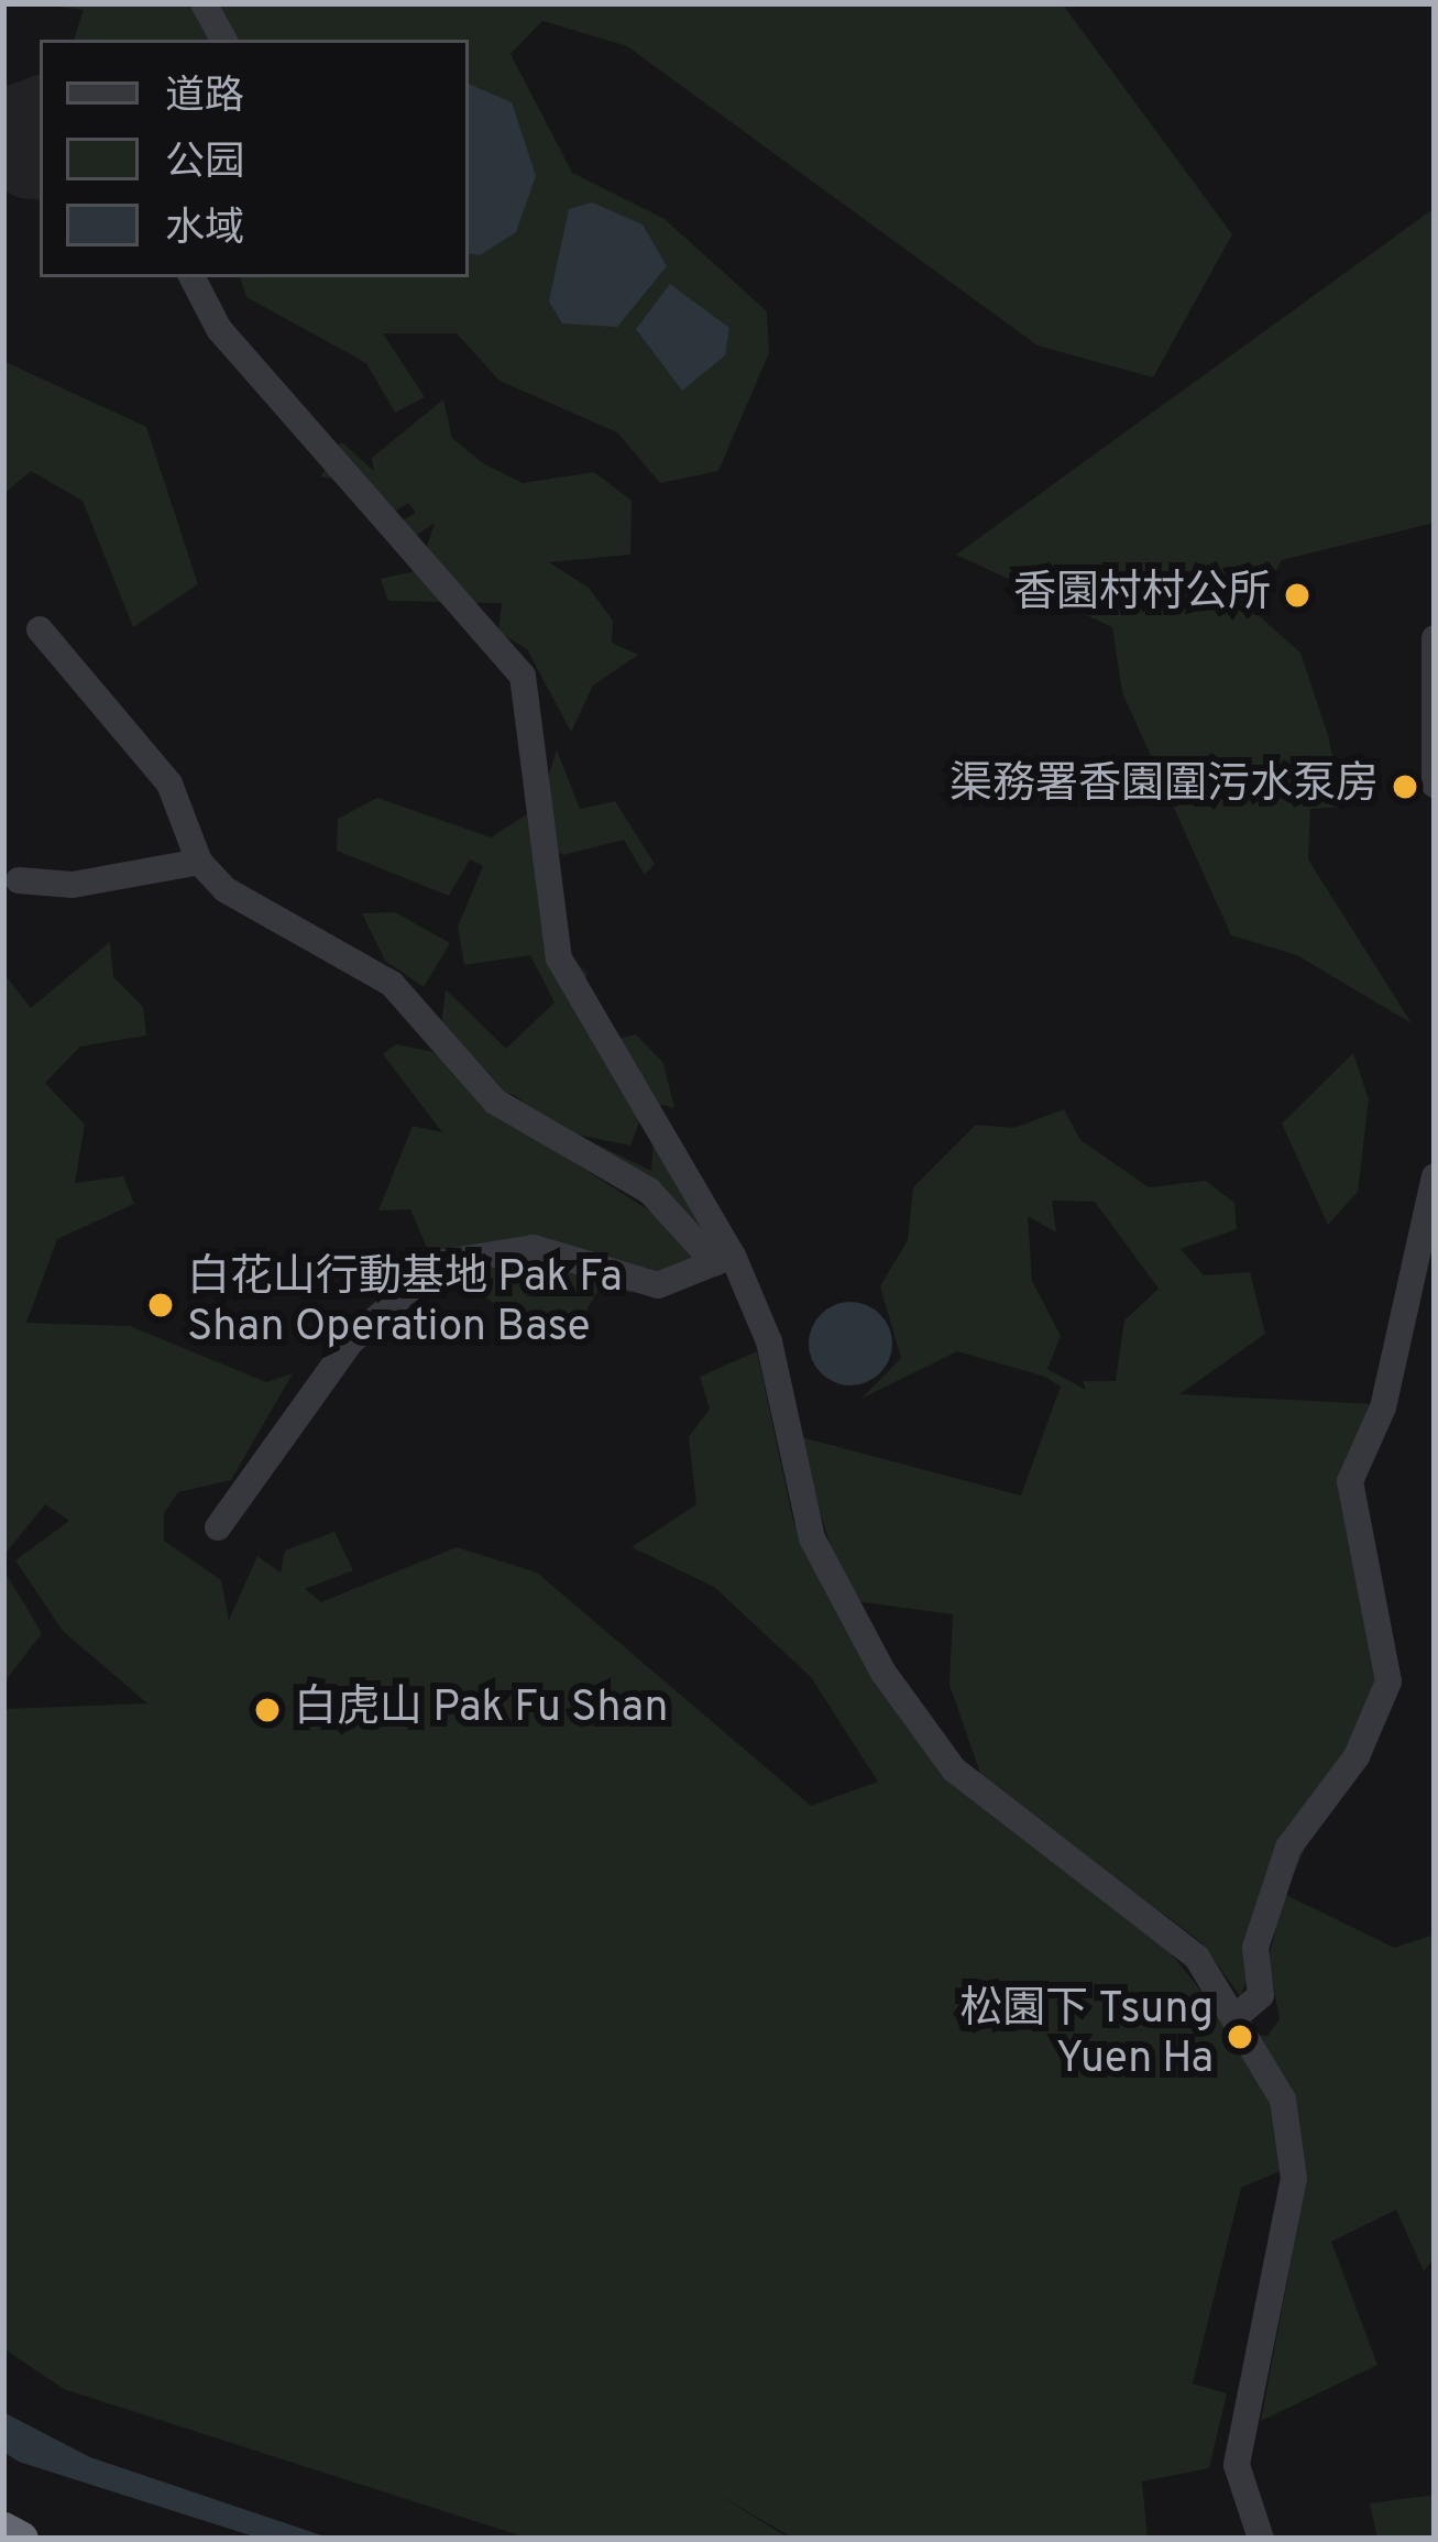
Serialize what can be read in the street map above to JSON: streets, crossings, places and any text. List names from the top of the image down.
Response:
{
  "places": [
    "香園村村公所",
    "渠務署香園圍污水泵房",
    "白花山行動基地 Pak Fa Shan Operation Base",
    "白虎山 Pak Fu Shan",
    "松園下 Tsung Yuen Ha"
  ],
  "legend": ["道路", "公园", "水域"]
}
